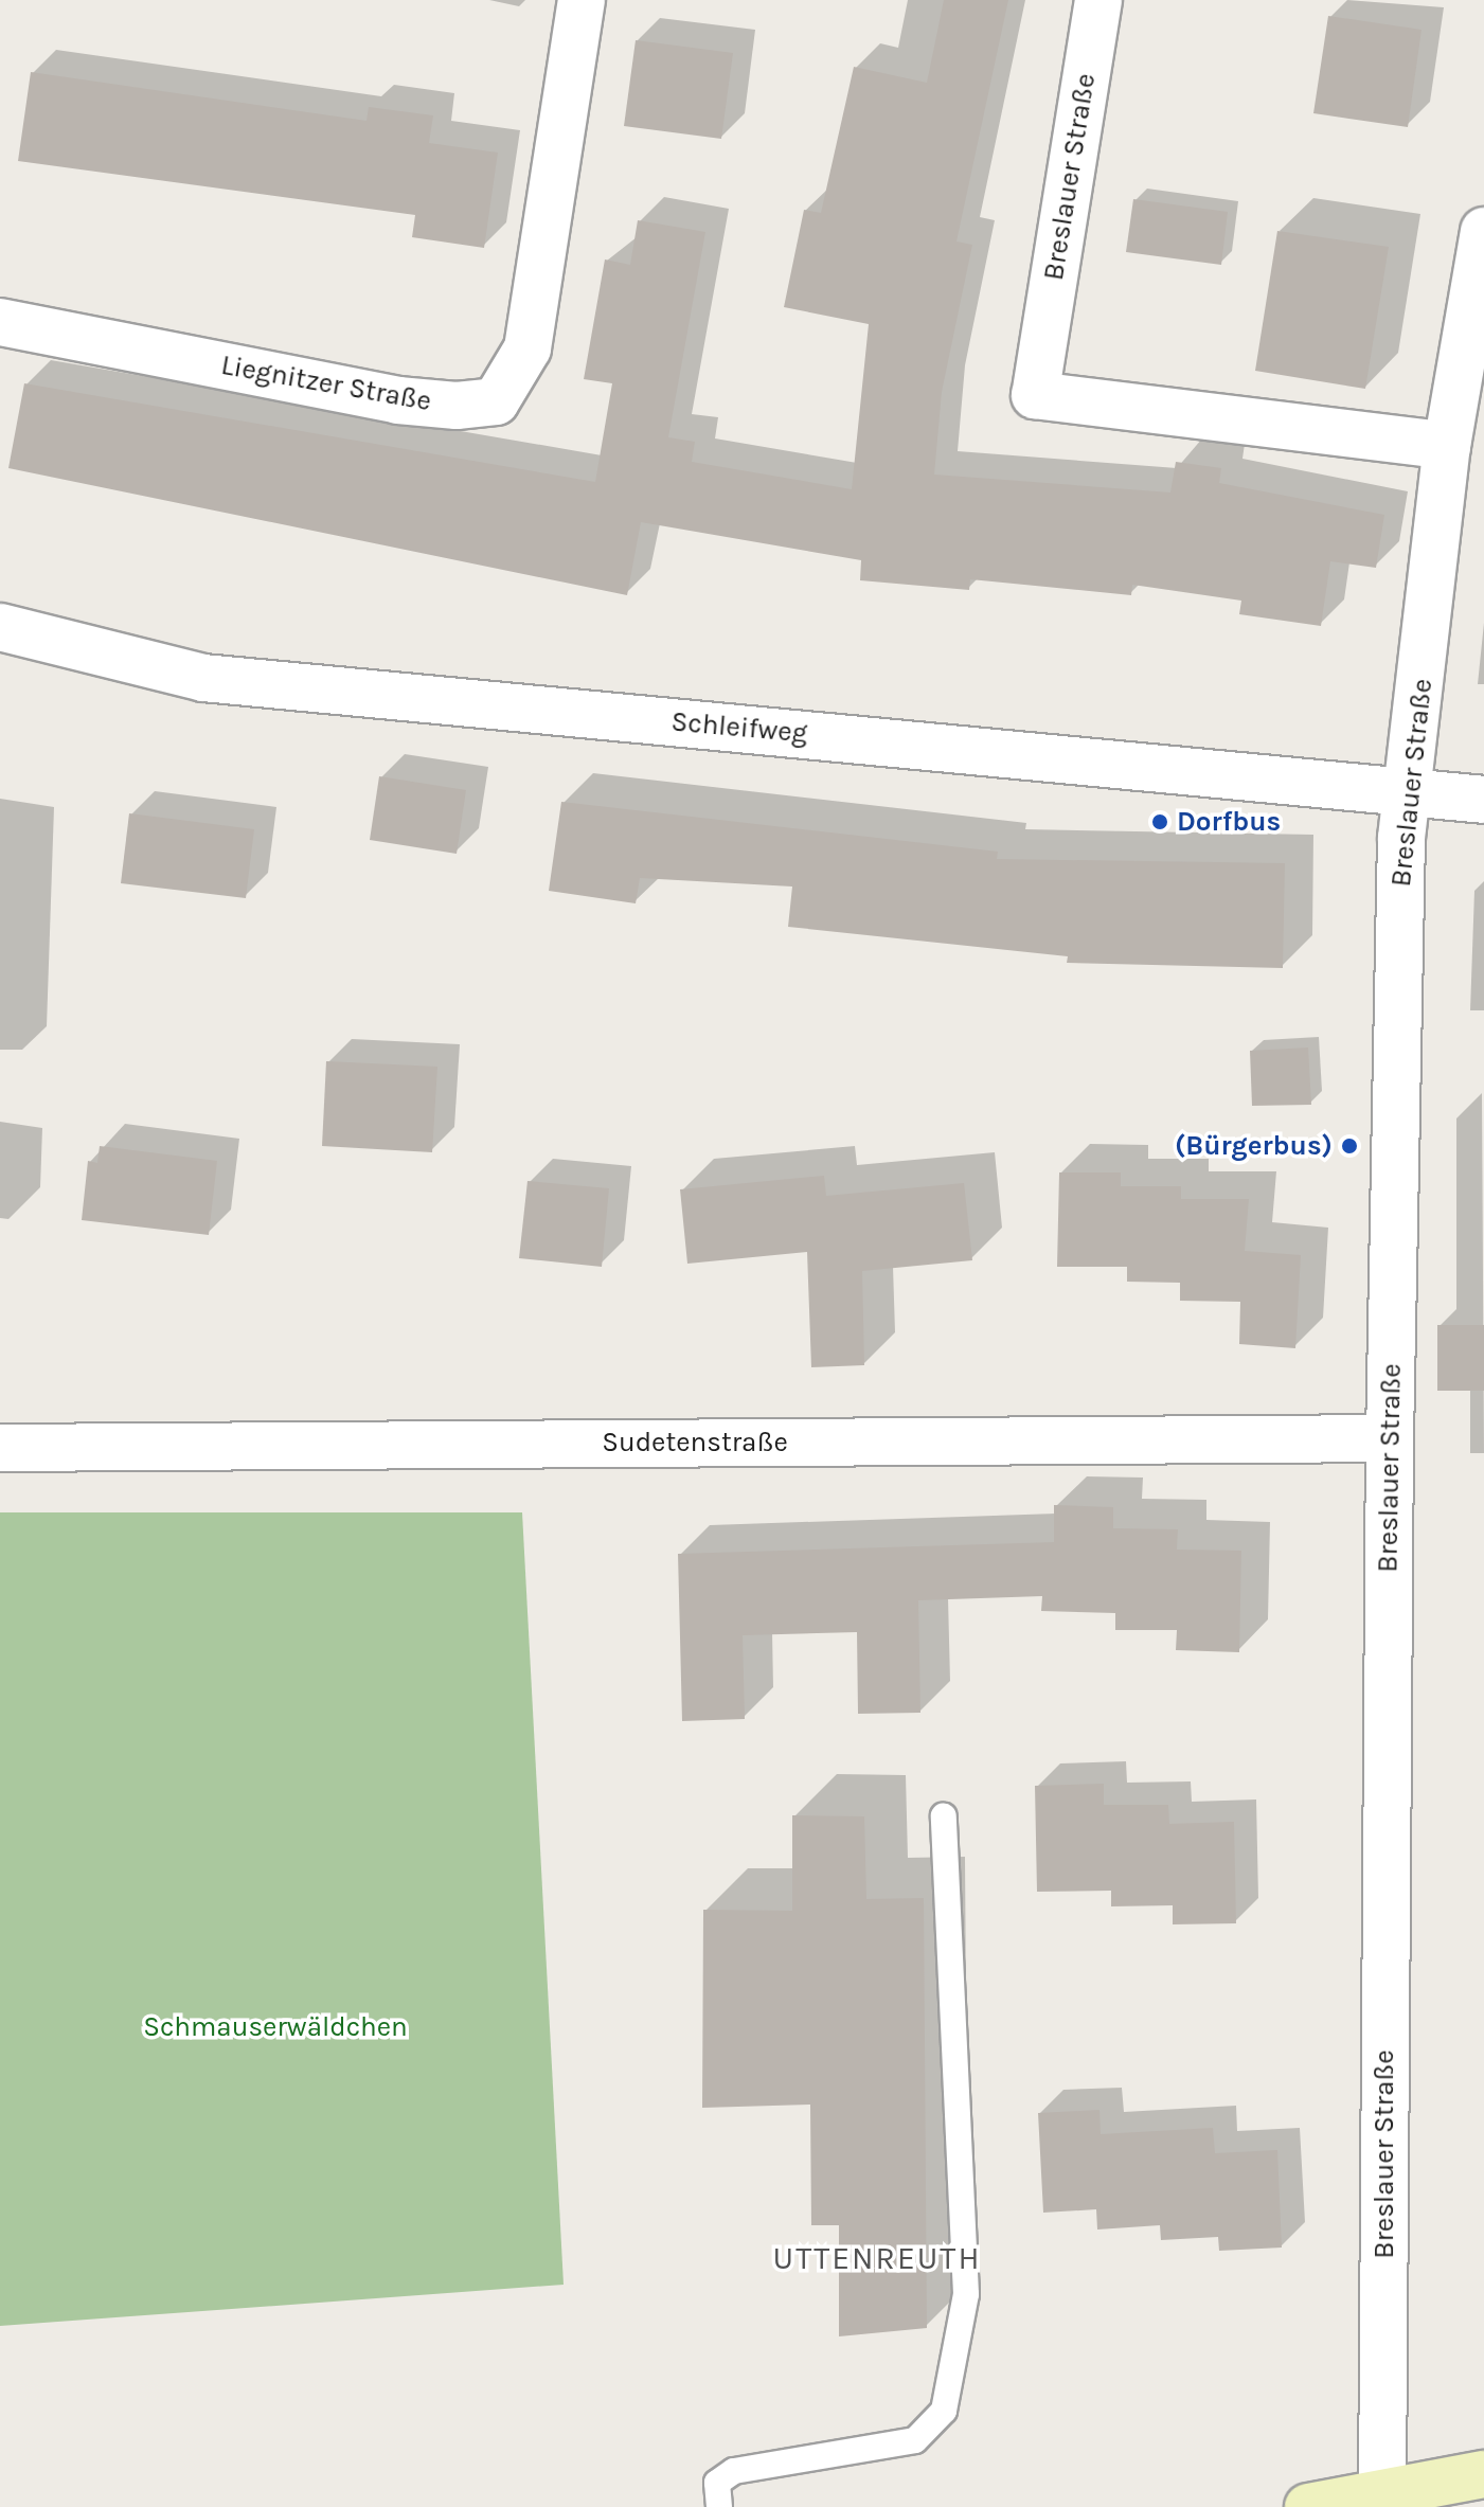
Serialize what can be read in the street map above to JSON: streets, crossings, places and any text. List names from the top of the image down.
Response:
{
  "streets": {
    "street": [
      "Breslauer Straße",
      "Liegnitzer Straße",
      "Schleifweg",
      "Sudetenstraße"
    ]
  },
  "crossings": [
    ["Breslauer Straße", "Schleifweg"],
    ["Breslauer Straße", "Sudetenstraße"]
  ],
  "districts": ["UTTENREUTH"],
  "parks": ["Schmauserwäldchen"],
  "places": ["Dorfbus", "(Bürgerbus)"]
}
